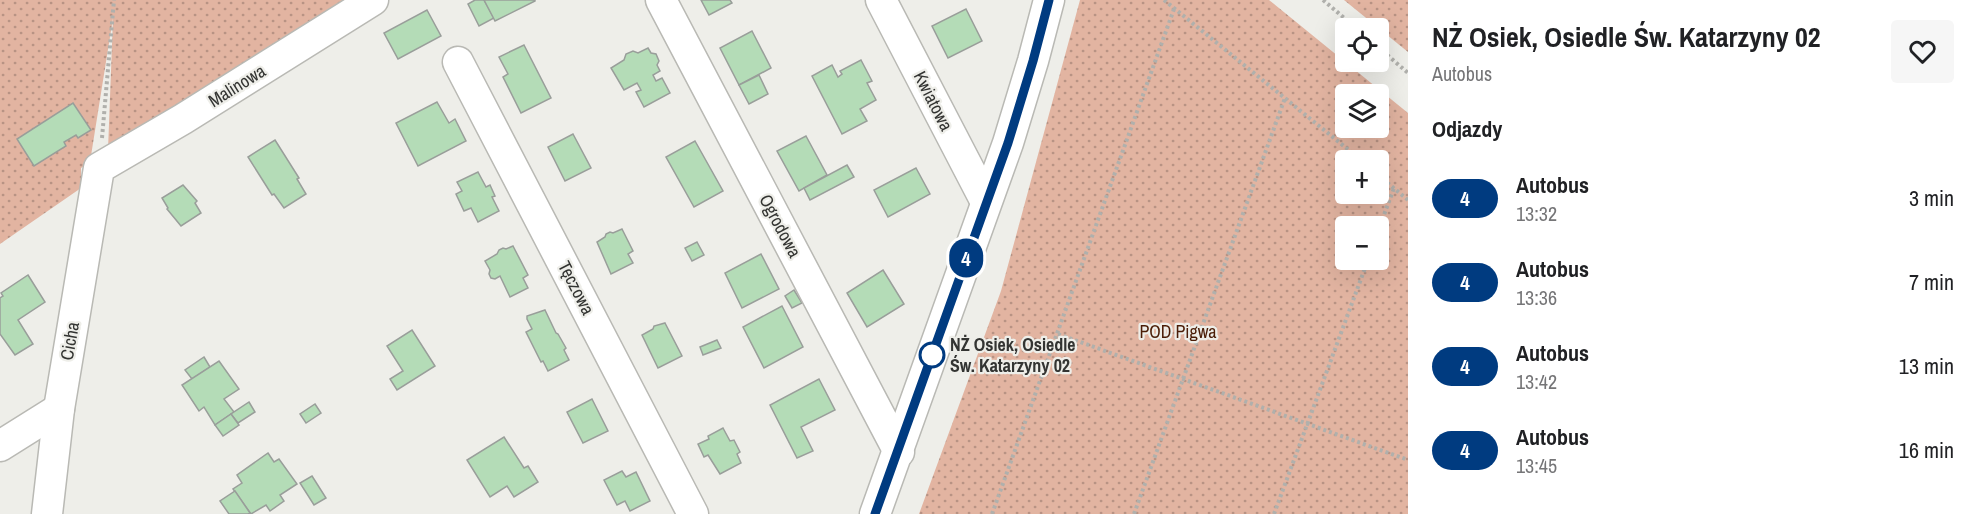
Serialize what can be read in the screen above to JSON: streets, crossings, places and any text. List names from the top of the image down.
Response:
{
  "streets": {
    "street": [
      "Malinowa",
      "Kwiatowa",
      "Ogrodowa",
      "Tęczowa",
      "Cicha"
    ]
  },
  "crossings": [
    ["Malinowa", "Cicha"]
  ],
  "parks": ["POD Pigwa"],
  "places": ["NŻ Osiek, Osiedle Św. Katarzyny 02"],
  "lines": ["bus line 4"],
  "page": {
    "on_map": "4",
    "heading": [
      ["NŻ Osiek, Osiedle Św. Katarzyny 02", "Autobus"],
      "Odjazdy"
    ],
    "map_buttons": ["+", "−"],
    "list": [
      {
        "mark": "4",
        "name": "Autobus",
        "note": "13:32",
        "value": "3 min"
      },
      {
        "mark": "4",
        "name": "Autobus",
        "note": "13:36",
        "value": "7 min"
      },
      {
        "mark": "4",
        "name": "Autobus",
        "note": "13:42",
        "value": "13 min"
      },
      {
        "mark": "4",
        "name": "Autobus",
        "note": "13:45",
        "value": "16 min"
      }
    ]
  }
}
